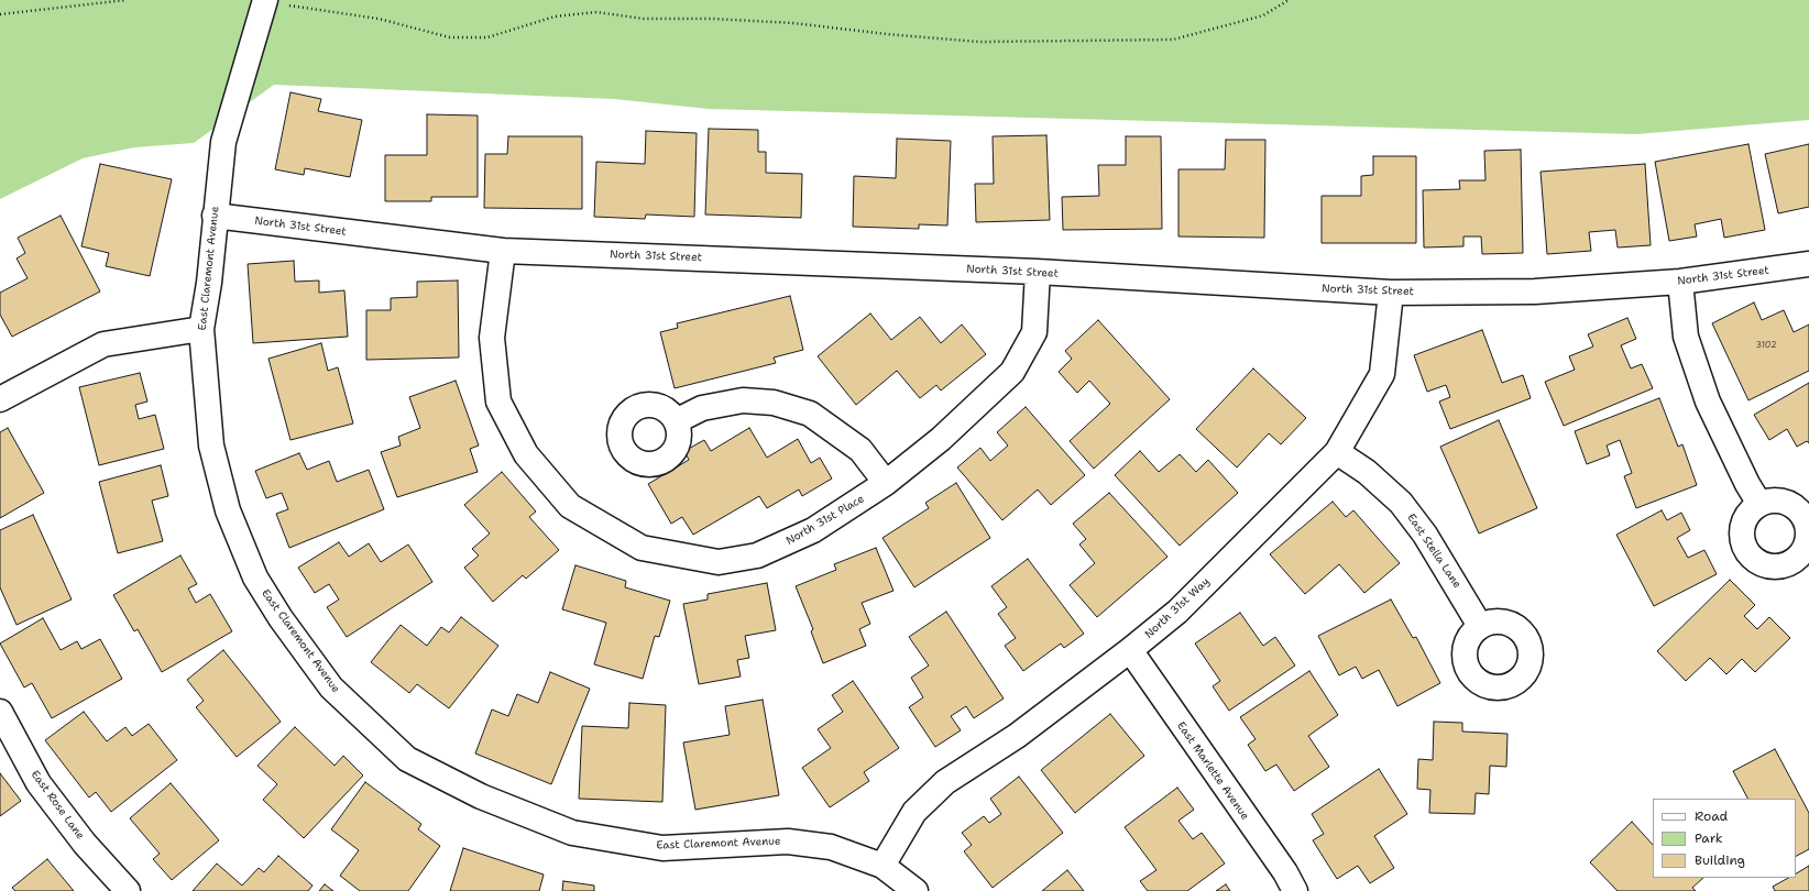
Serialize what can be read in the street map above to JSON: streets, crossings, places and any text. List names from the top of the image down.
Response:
{
  "streets": {
    "street": [
      "North 31st Street",
      "East Claremont Avenue",
      "North 31st Place",
      "East Stella Lane",
      "North 31st Way",
      "East Marlette Avenue",
      "East Rose Lane"
    ]
  },
  "crossings": [
    ["North 31st Street", "East Claremont Avenue"],
    ["North 31st Street", "North 31st Place"],
    ["North 31st Street", "North 31st Way"],
    ["East Claremont Avenue", "North 31st Way"],
    ["East Stella Lane", "North 31st Way"],
    ["North 31st Way", "East Marlette Avenue"]
  ],
  "house_numbers": ["3102"],
  "legend": ["Road", "Park", "Building"]
}
